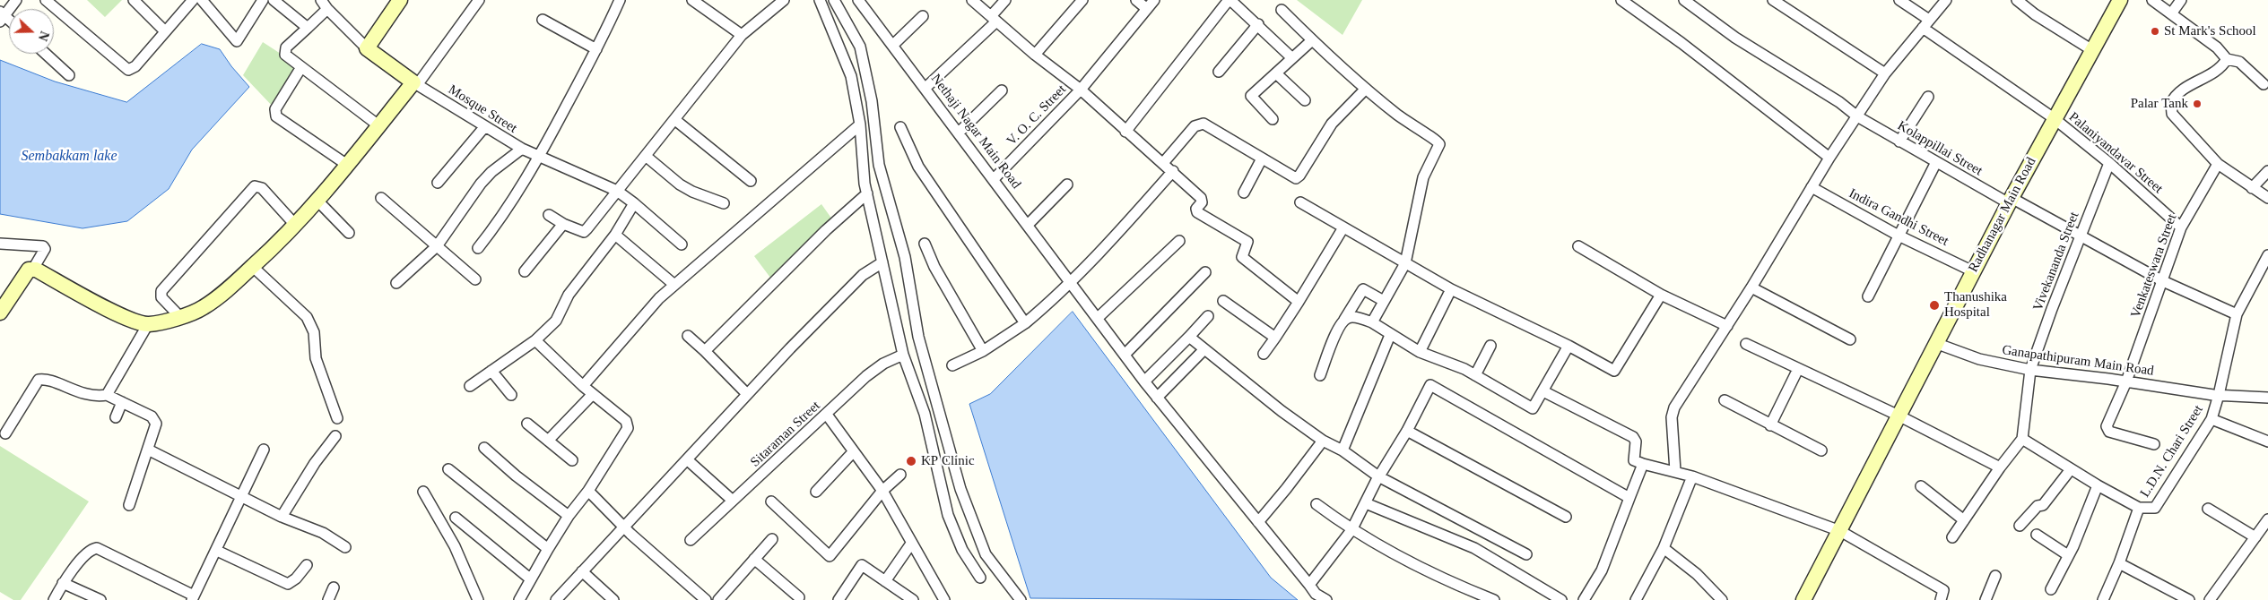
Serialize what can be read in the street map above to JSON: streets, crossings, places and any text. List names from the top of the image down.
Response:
{
  "streets": {
    "street": [
      "Mosque Street",
      "V. O. C. Street",
      "Nethaji Nagar Main Road",
      "Kolappillai Street",
      "Palaniyandavar Street",
      "Radhanagar Main Road",
      "Indira Gandhi Street",
      "Vivekananda Street",
      "Venkateswara Street",
      "Ganapathipuram Main Road",
      "Sitaraman Street",
      "L.D.N. Chari Street"
    ]
  },
  "crossings": [
    ["V. O. C. Street", "Nethaji Nagar Main Road"],
    ["Kolappillai Street", "Radhanagar Main Road"],
    ["Kolappillai Street", "Vivekananda Street"],
    ["Kolappillai Street", "Venkateswara Street"],
    ["Kolappillai Street", "L.D.N. Chari Street"],
    ["Palaniyandavar Street", "Radhanagar Main Road"],
    ["Palaniyandavar Street", "Vivekananda Street"],
    ["Palaniyandavar Street", "Venkateswara Street"],
    ["Radhanagar Main Road", "Indira Gandhi Street"],
    ["Radhanagar Main Road", "Ganapathipuram Main Road"],
    ["Vivekananda Street", "Ganapathipuram Main Road"],
    ["Venkateswara Street", "Ganapathipuram Main Road"],
    ["Ganapathipuram Main Road", "L.D.N. Chari Street"]
  ],
  "water": ["Sembakkam lake"],
  "places": [
    "St Mark's School",
    "Palar Tank",
    "Thanushika Hospital",
    "KP Clinic"
  ],
  "north": "right"
}
